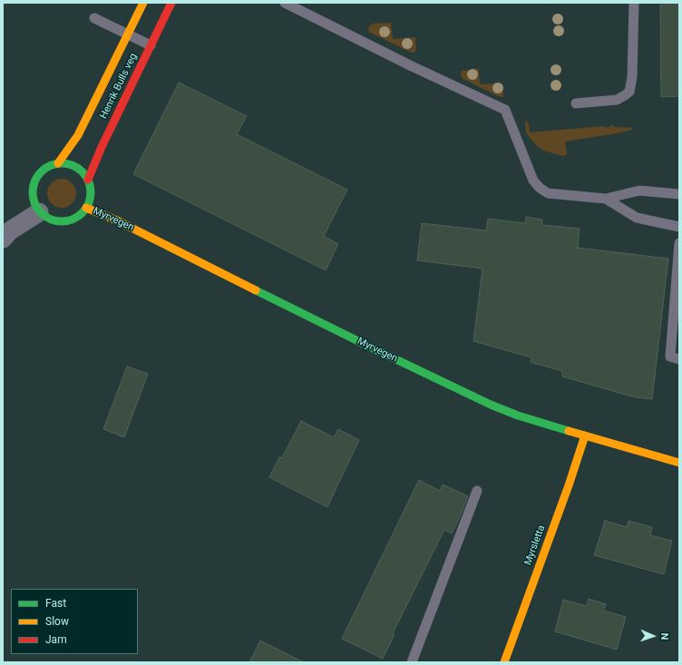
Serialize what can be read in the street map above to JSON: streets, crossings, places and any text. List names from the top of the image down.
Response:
{
  "streets": {
    "street": ["Henrik Bulls veg", "Myrvegen", "Myrsletta"]
  },
  "crossings": [
    ["Henrik Bulls veg", "Myrvegen"],
    ["Myrvegen", "Myrsletta"]
  ],
  "legend": ["Fast", "Slow", "Jam"],
  "north": "right"
}
